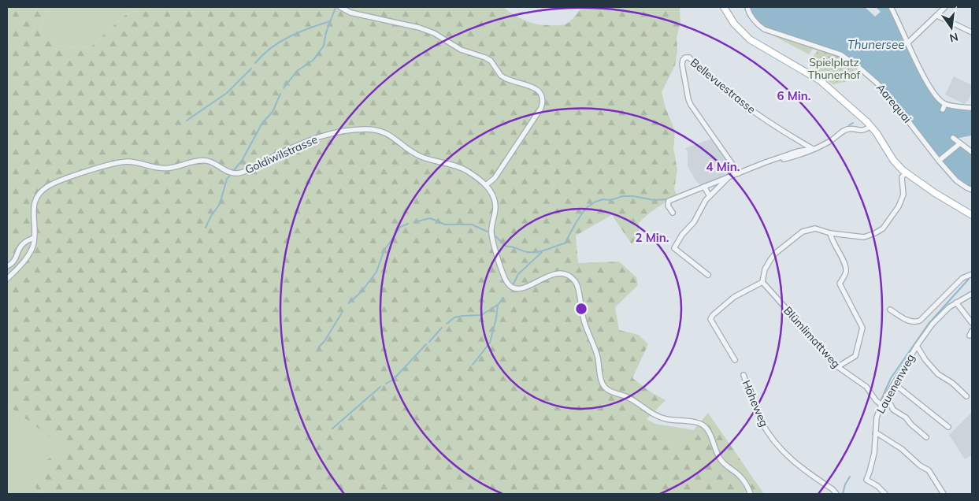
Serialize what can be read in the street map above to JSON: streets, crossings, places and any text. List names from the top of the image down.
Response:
{
  "streets": {
    "street": [
      "Bellevuestrasse",
      "Aarequai",
      "Goldiwilstrasse",
      "Blümlimattweg",
      "Lauenenweg",
      "Höheweg"
    ]
  },
  "crossings": [
    ["Blümlimattweg", "Lauenenweg"]
  ],
  "water": ["Thunersee"],
  "parks": ["Spielplatz Thunerhof"],
  "north": "bottom",
  "rings": ["6 Min.", "4 Min.", "2 Min."]
}
